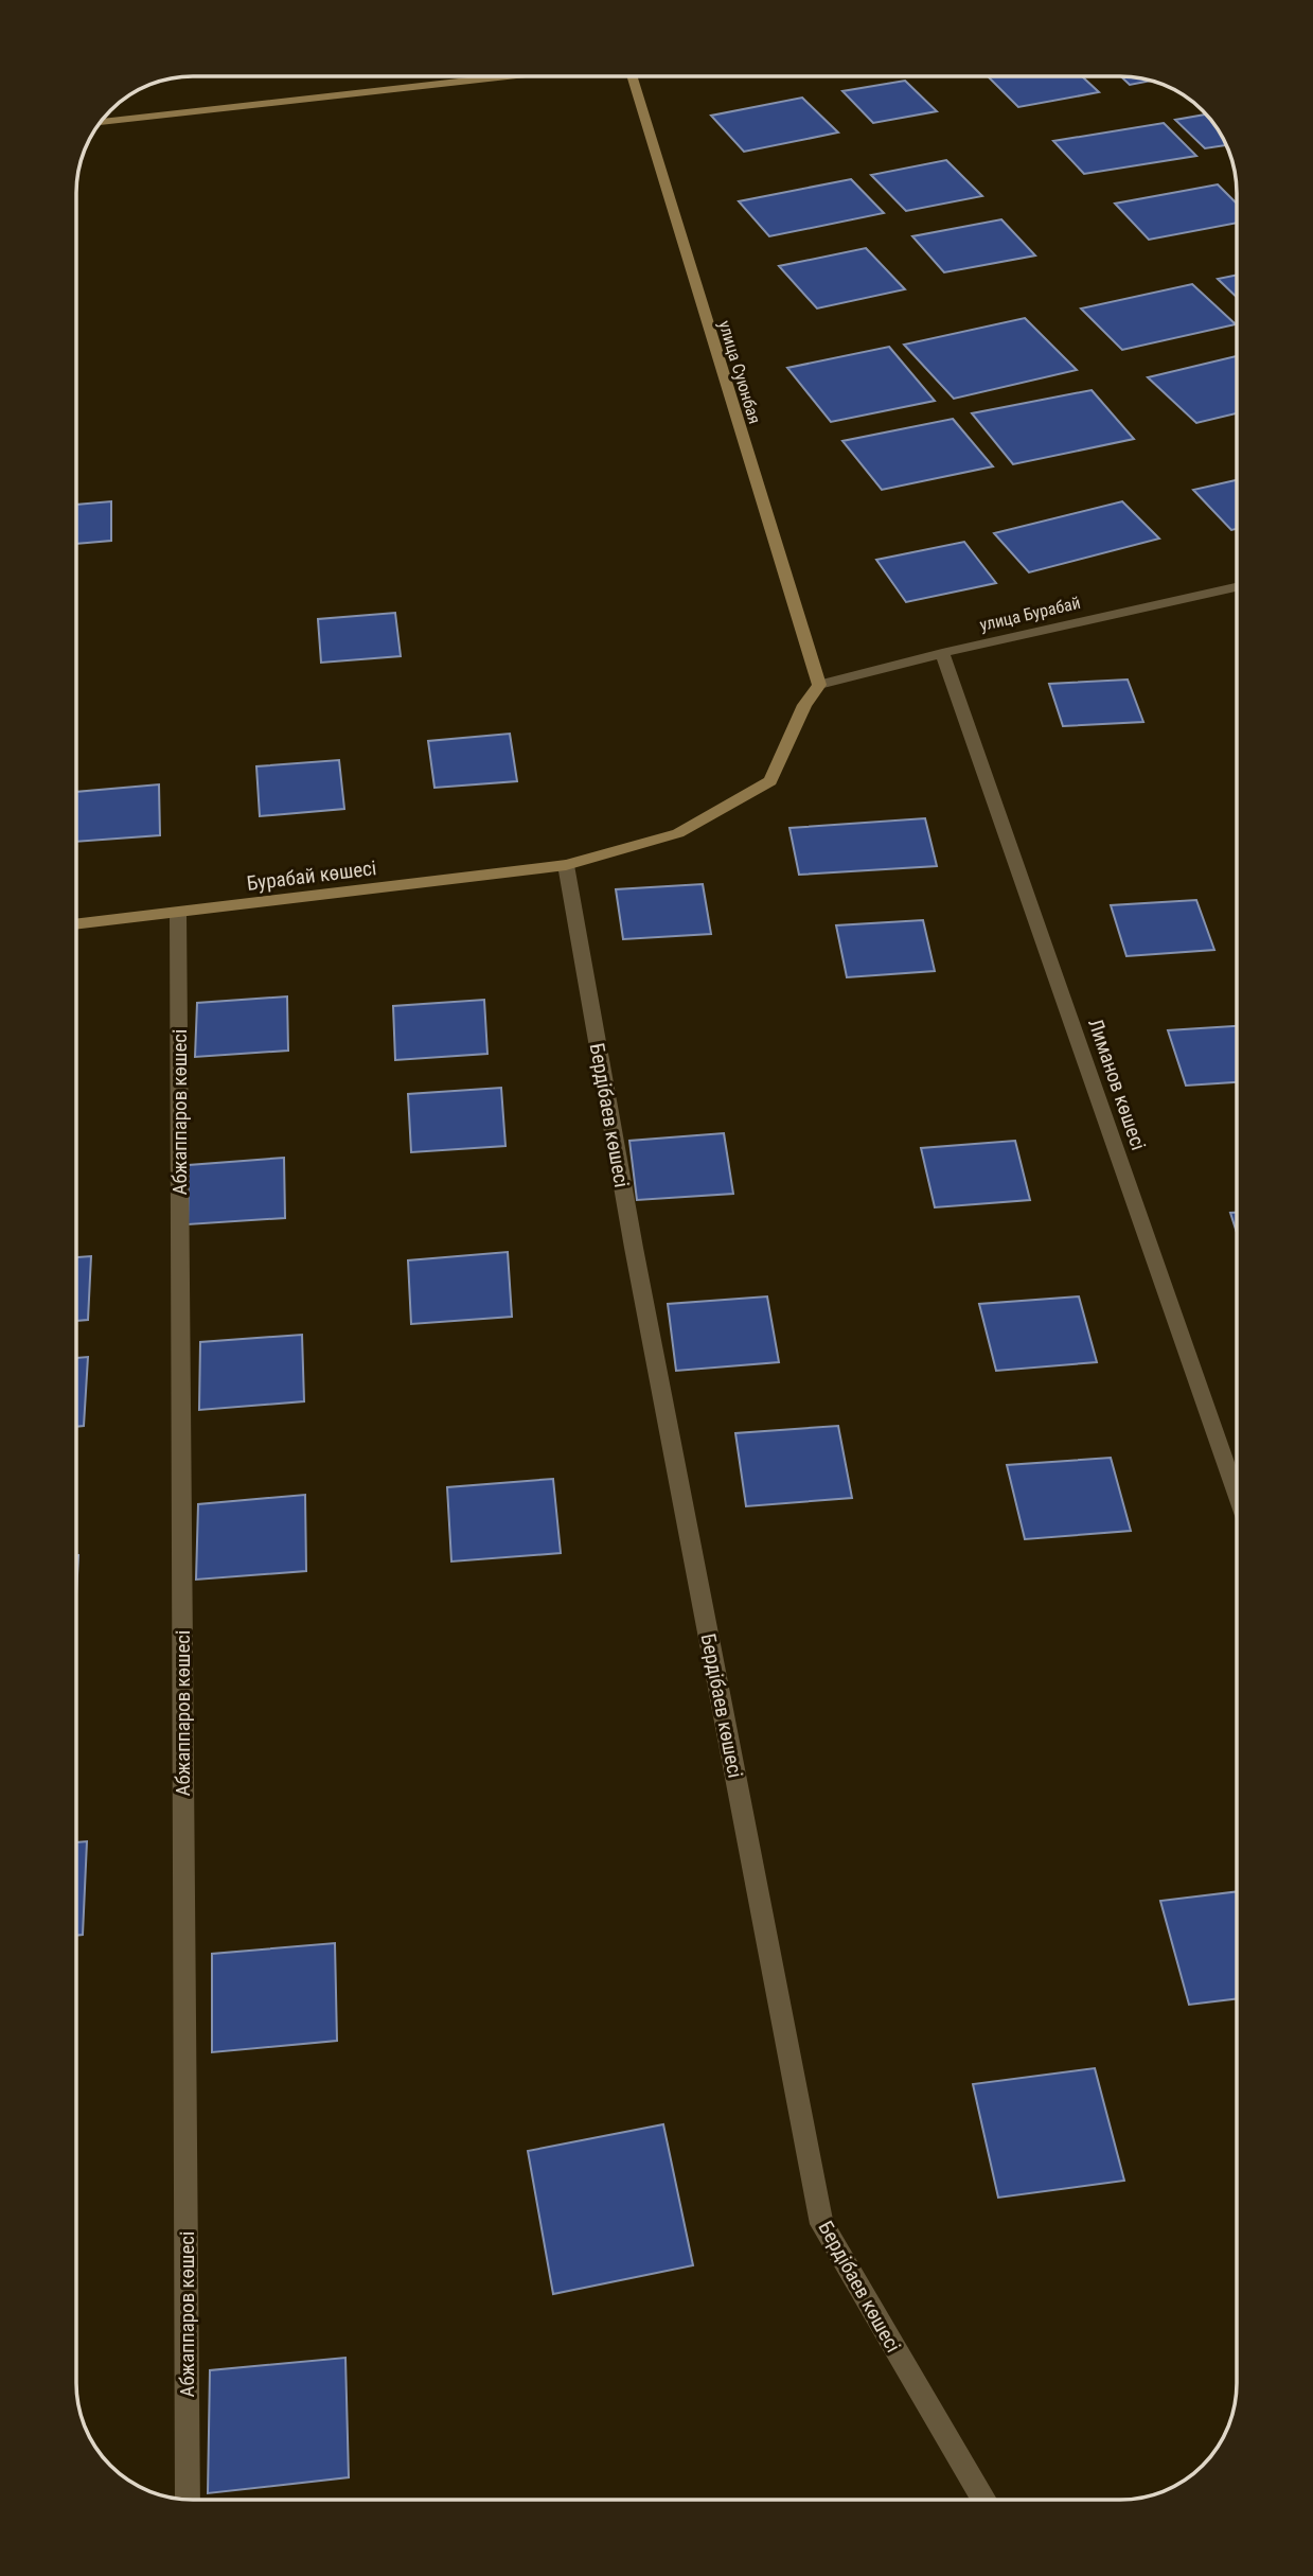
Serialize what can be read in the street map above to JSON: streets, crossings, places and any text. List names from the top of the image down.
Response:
{
  "streets": {
    "street": [
      "улица Суюнбая",
      "улица Бурабай",
      "Бурабай көшесі",
      "Лиманов көшесі",
      "Абжаппаров көшесі",
      "Бердібаев көшесі"
    ]
  },
  "crossings": [
    ["улица Суюнбая", "улица Бурабай"],
    ["улица Суюнбая", "Бурабай көшесі"],
    ["улица Бурабай", "Бурабай көшесі"],
    ["улица Бурабай", "Лиманов көшесі"],
    ["Бурабай көшесі", "Абжаппаров көшесі"],
    ["Бурабай көшесі", "Бердібаев көшесі"]
  ]
}
